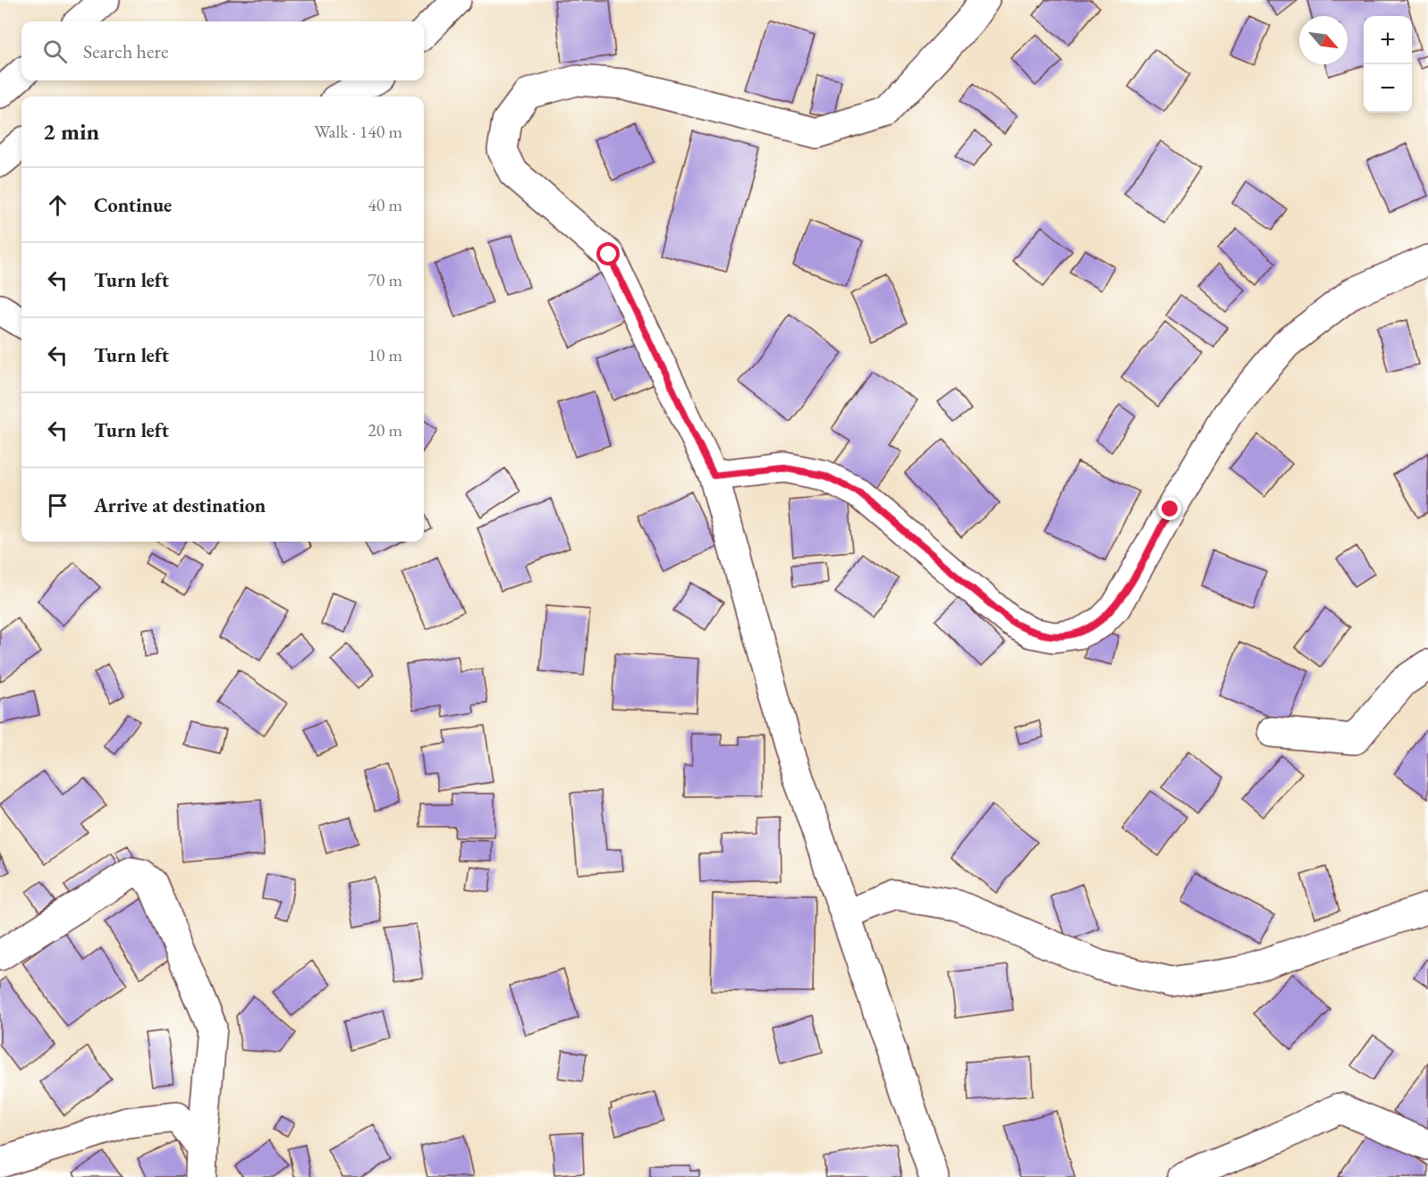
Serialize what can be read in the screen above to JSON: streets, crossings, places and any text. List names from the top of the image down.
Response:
{
  "north": "bottom right",
  "page": {
    "map_buttons": ["+", "−"],
    "search": "Search here",
    "heading": ["2 min", "Walk · 140 m"],
    "list": [
      ["Continue", "40 m"],
      ["Turn left", "70 m"],
      ["Turn left", "10 m"],
      ["Turn left", "20 m"],
      "Arrive at destination"
    ]
  }
}
